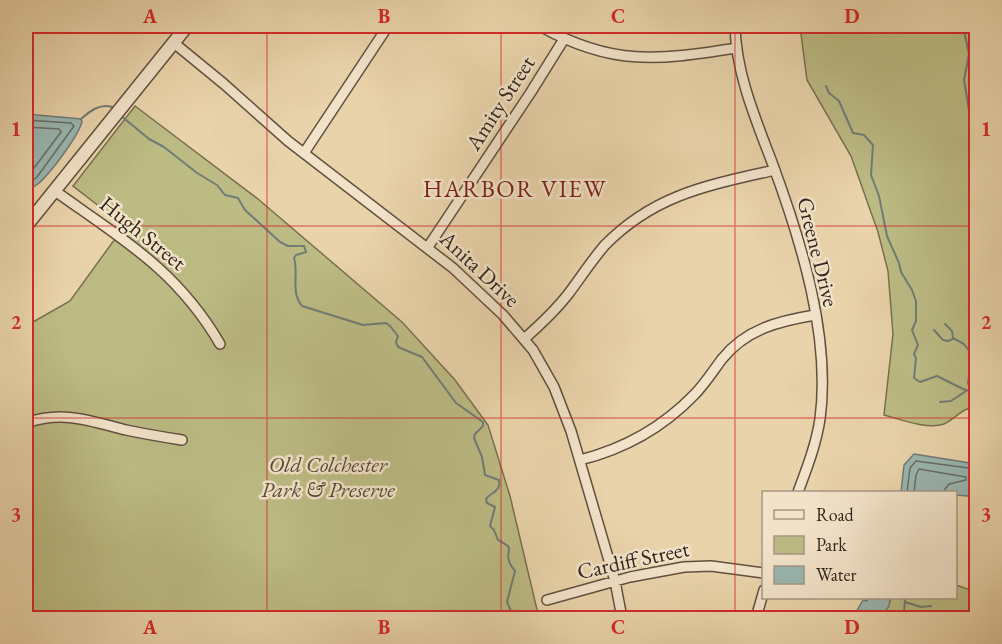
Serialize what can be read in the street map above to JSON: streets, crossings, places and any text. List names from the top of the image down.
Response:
{
  "streets": {
    "street": [
      "Amity Street",
      "Hugh Street",
      "Greene Drive",
      "Anita Drive",
      "Cardiff Street"
    ]
  },
  "crossings": [
    ["Amity Street", "Anita Drive"],
    ["Anita Drive", "Cardiff Street"]
  ],
  "districts": ["HARBOR VIEW"],
  "parks": ["Old Colchester Park & Preserve"],
  "legend": ["Road", "Park", "Water"],
  "grid": {
    "columns": [
      "A",
      "B",
      "C",
      "D"
    ],
    "rows": ["1", "2", "3"]
  }
}
